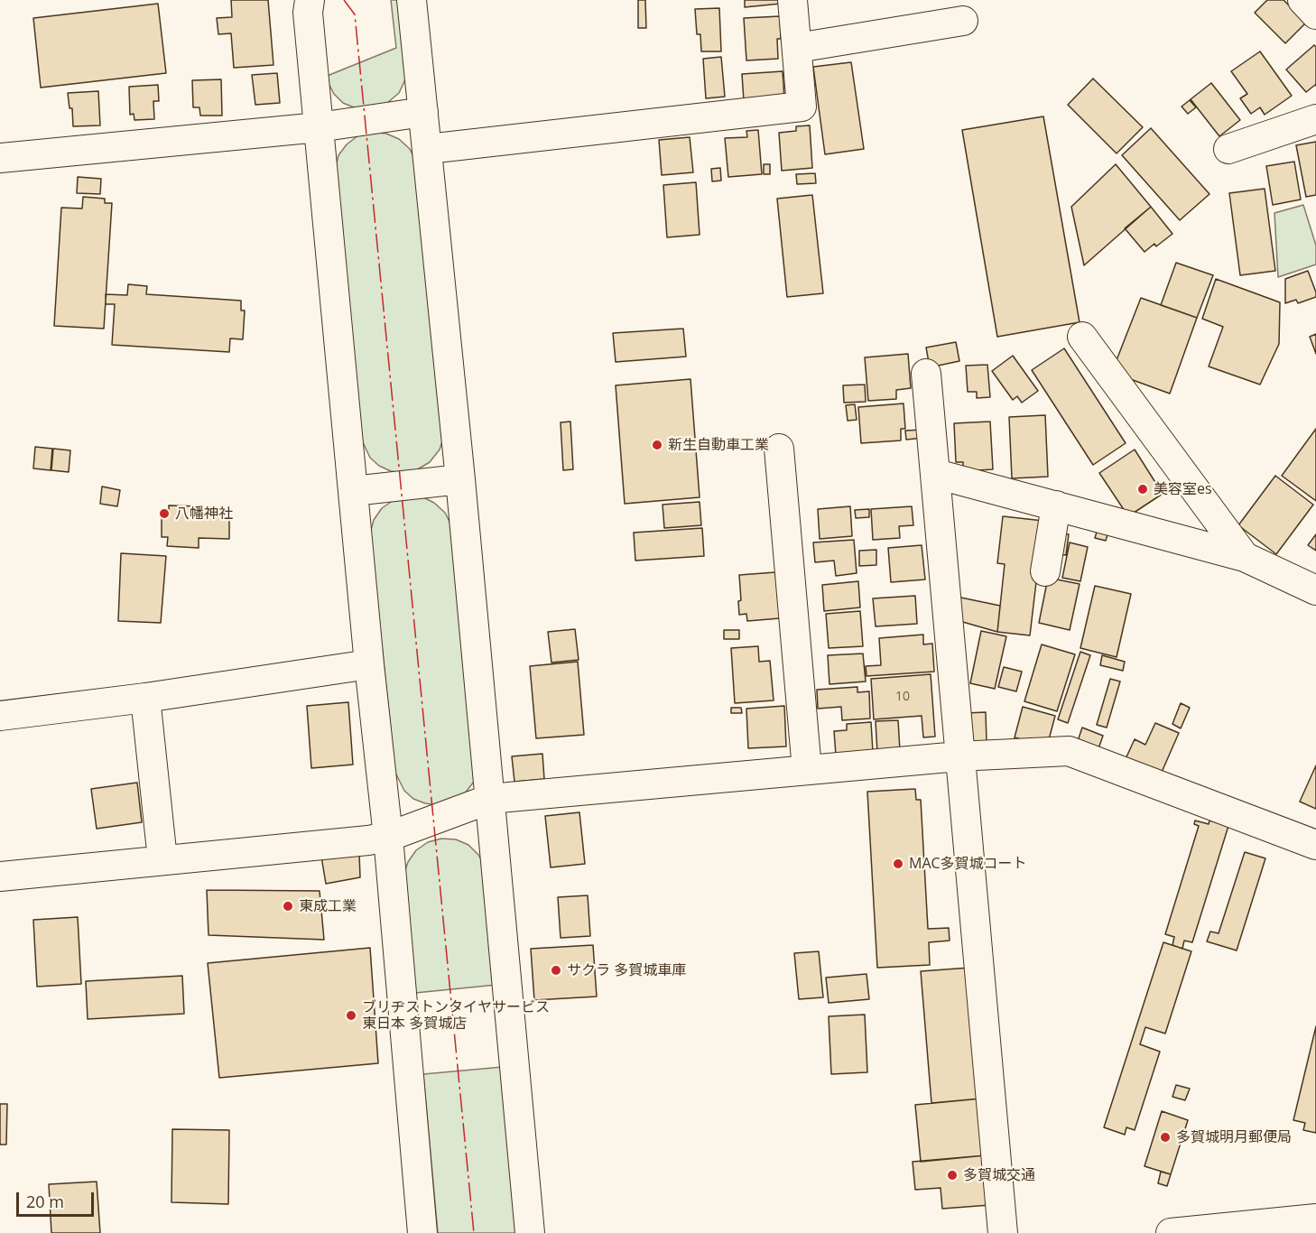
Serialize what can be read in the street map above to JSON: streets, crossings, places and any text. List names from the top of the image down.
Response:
{
  "places": [
    "新生自動車工業",
    "美容室es",
    "八幡神社",
    "MAC多賀城コート",
    "東成工業",
    "サクラ 多賀城車庫",
    "ブリヂストンタイヤサービス 東日本 多賀城店",
    "多賀城明月郵便局",
    "多賀城交通"
  ],
  "house_numbers": ["10"],
  "scale_bar": "20 m"
}
